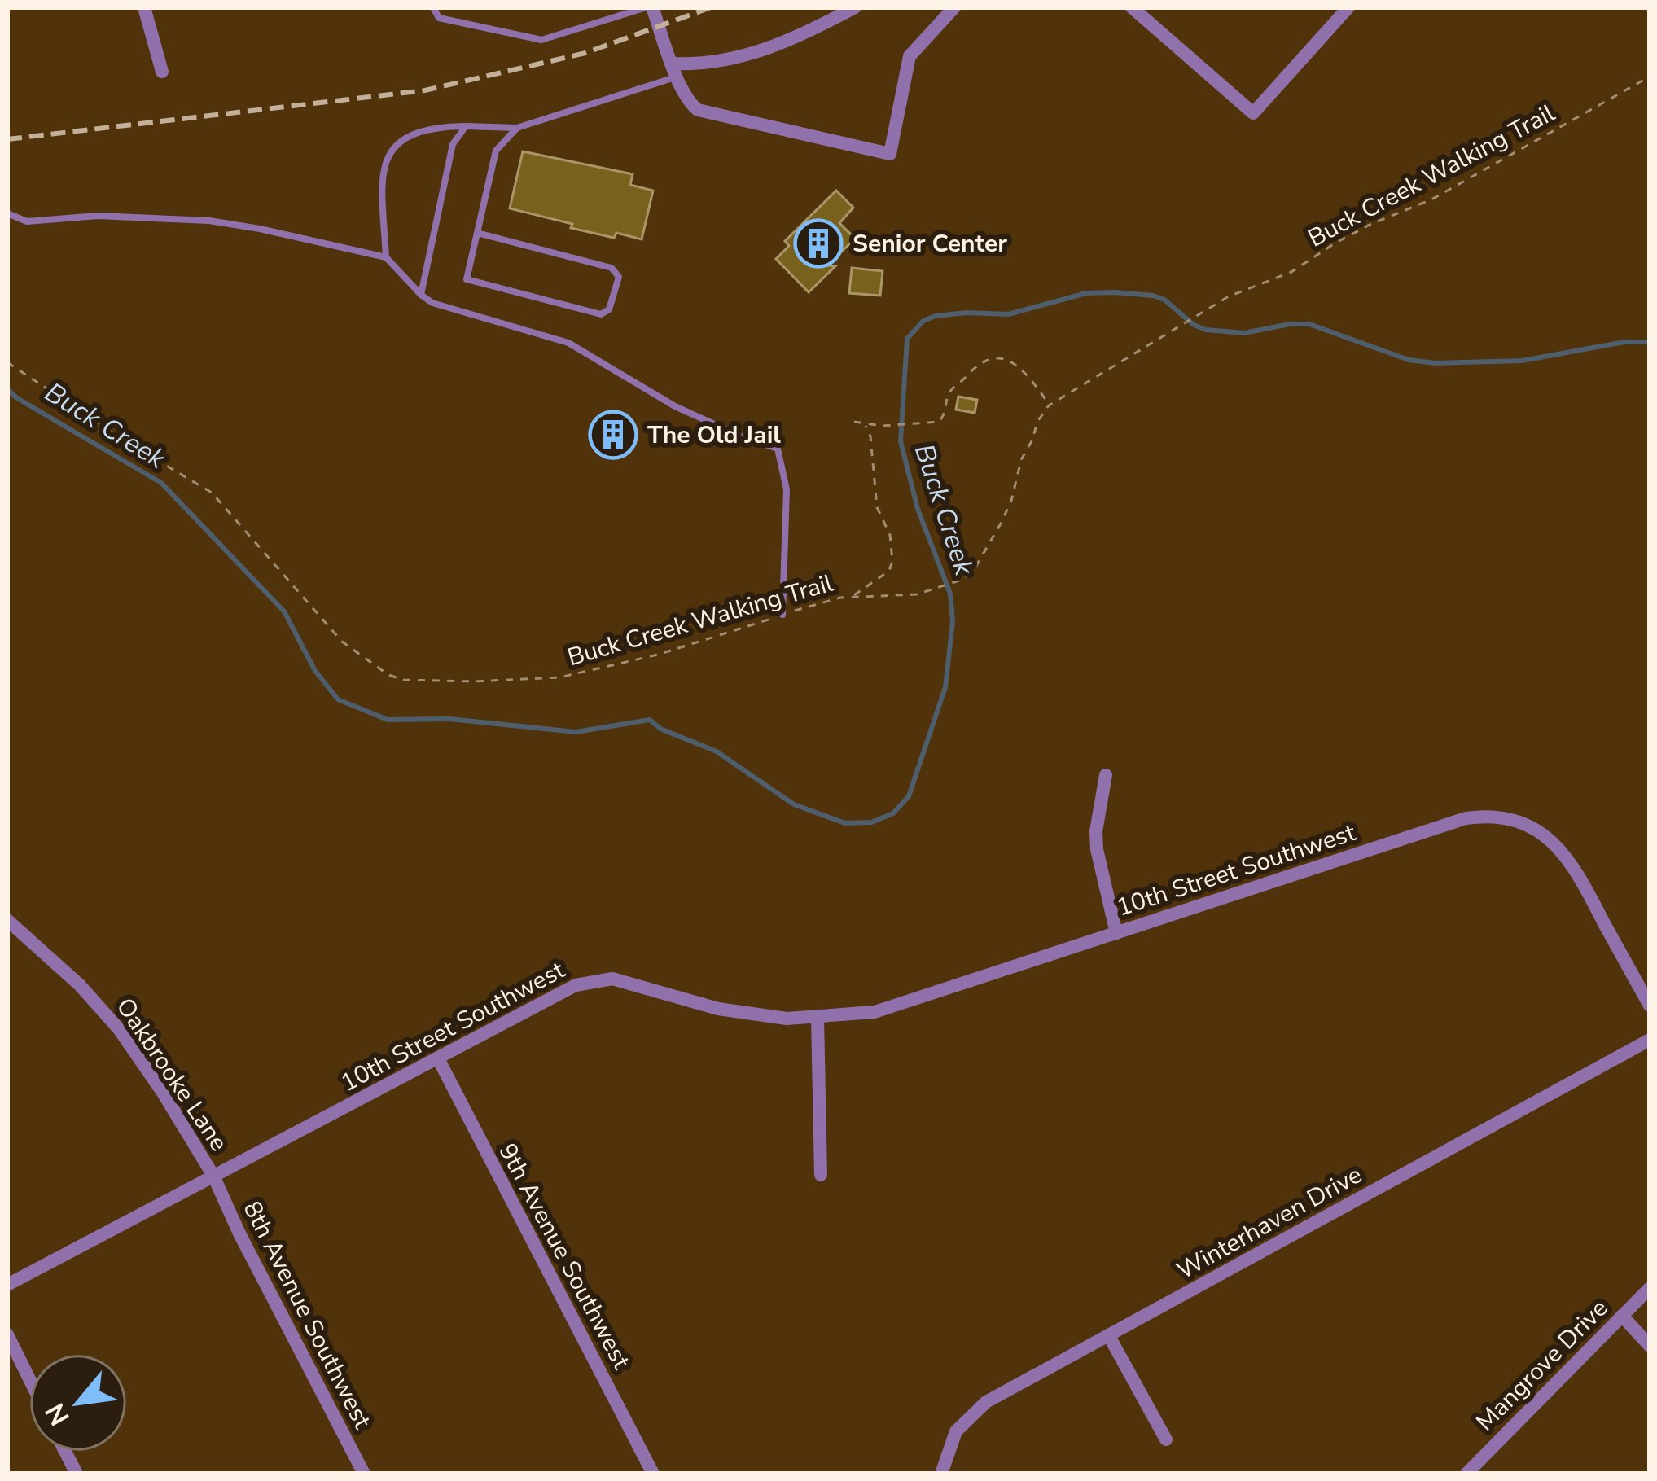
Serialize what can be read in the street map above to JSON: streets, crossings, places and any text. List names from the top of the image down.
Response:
{
  "streets": {
    "street": [
      "10th Street Southwest",
      "Oakbrooke Lane",
      "Winterhaven Drive",
      "9th Avenue Southwest",
      "8th Avenue Southwest",
      "Mangrove Drive"
    ],
    "path": ["Buck Creek Walking Trail"]
  },
  "crossings": [
    ["10th Street Southwest", "Oakbrooke Lane"],
    ["10th Street Southwest", "9th Avenue Southwest"],
    ["10th Street Southwest", "8th Avenue Southwest"],
    ["Oakbrooke Lane", "8th Avenue Southwest"]
  ],
  "water": ["Buck Creek"],
  "places": {
    "building": ["Senior Center", "The Old Jail"]
  },
  "north": "bottom left"
}
